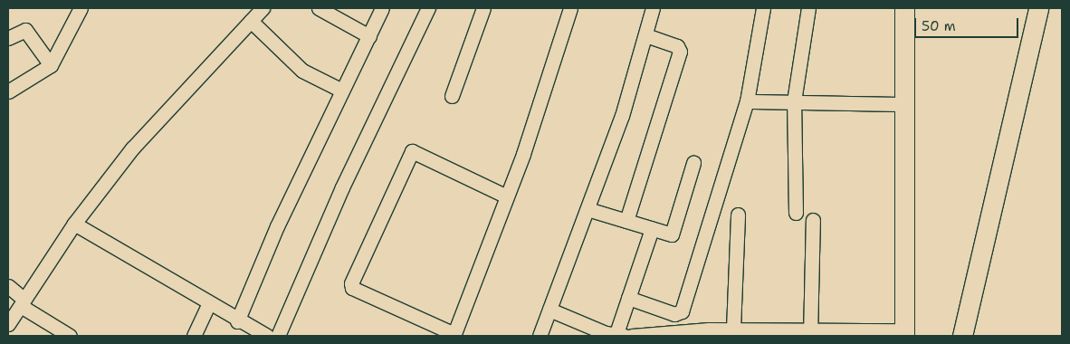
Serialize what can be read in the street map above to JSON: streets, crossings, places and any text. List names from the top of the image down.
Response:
{
  "scale_bar": "50 m"
}
